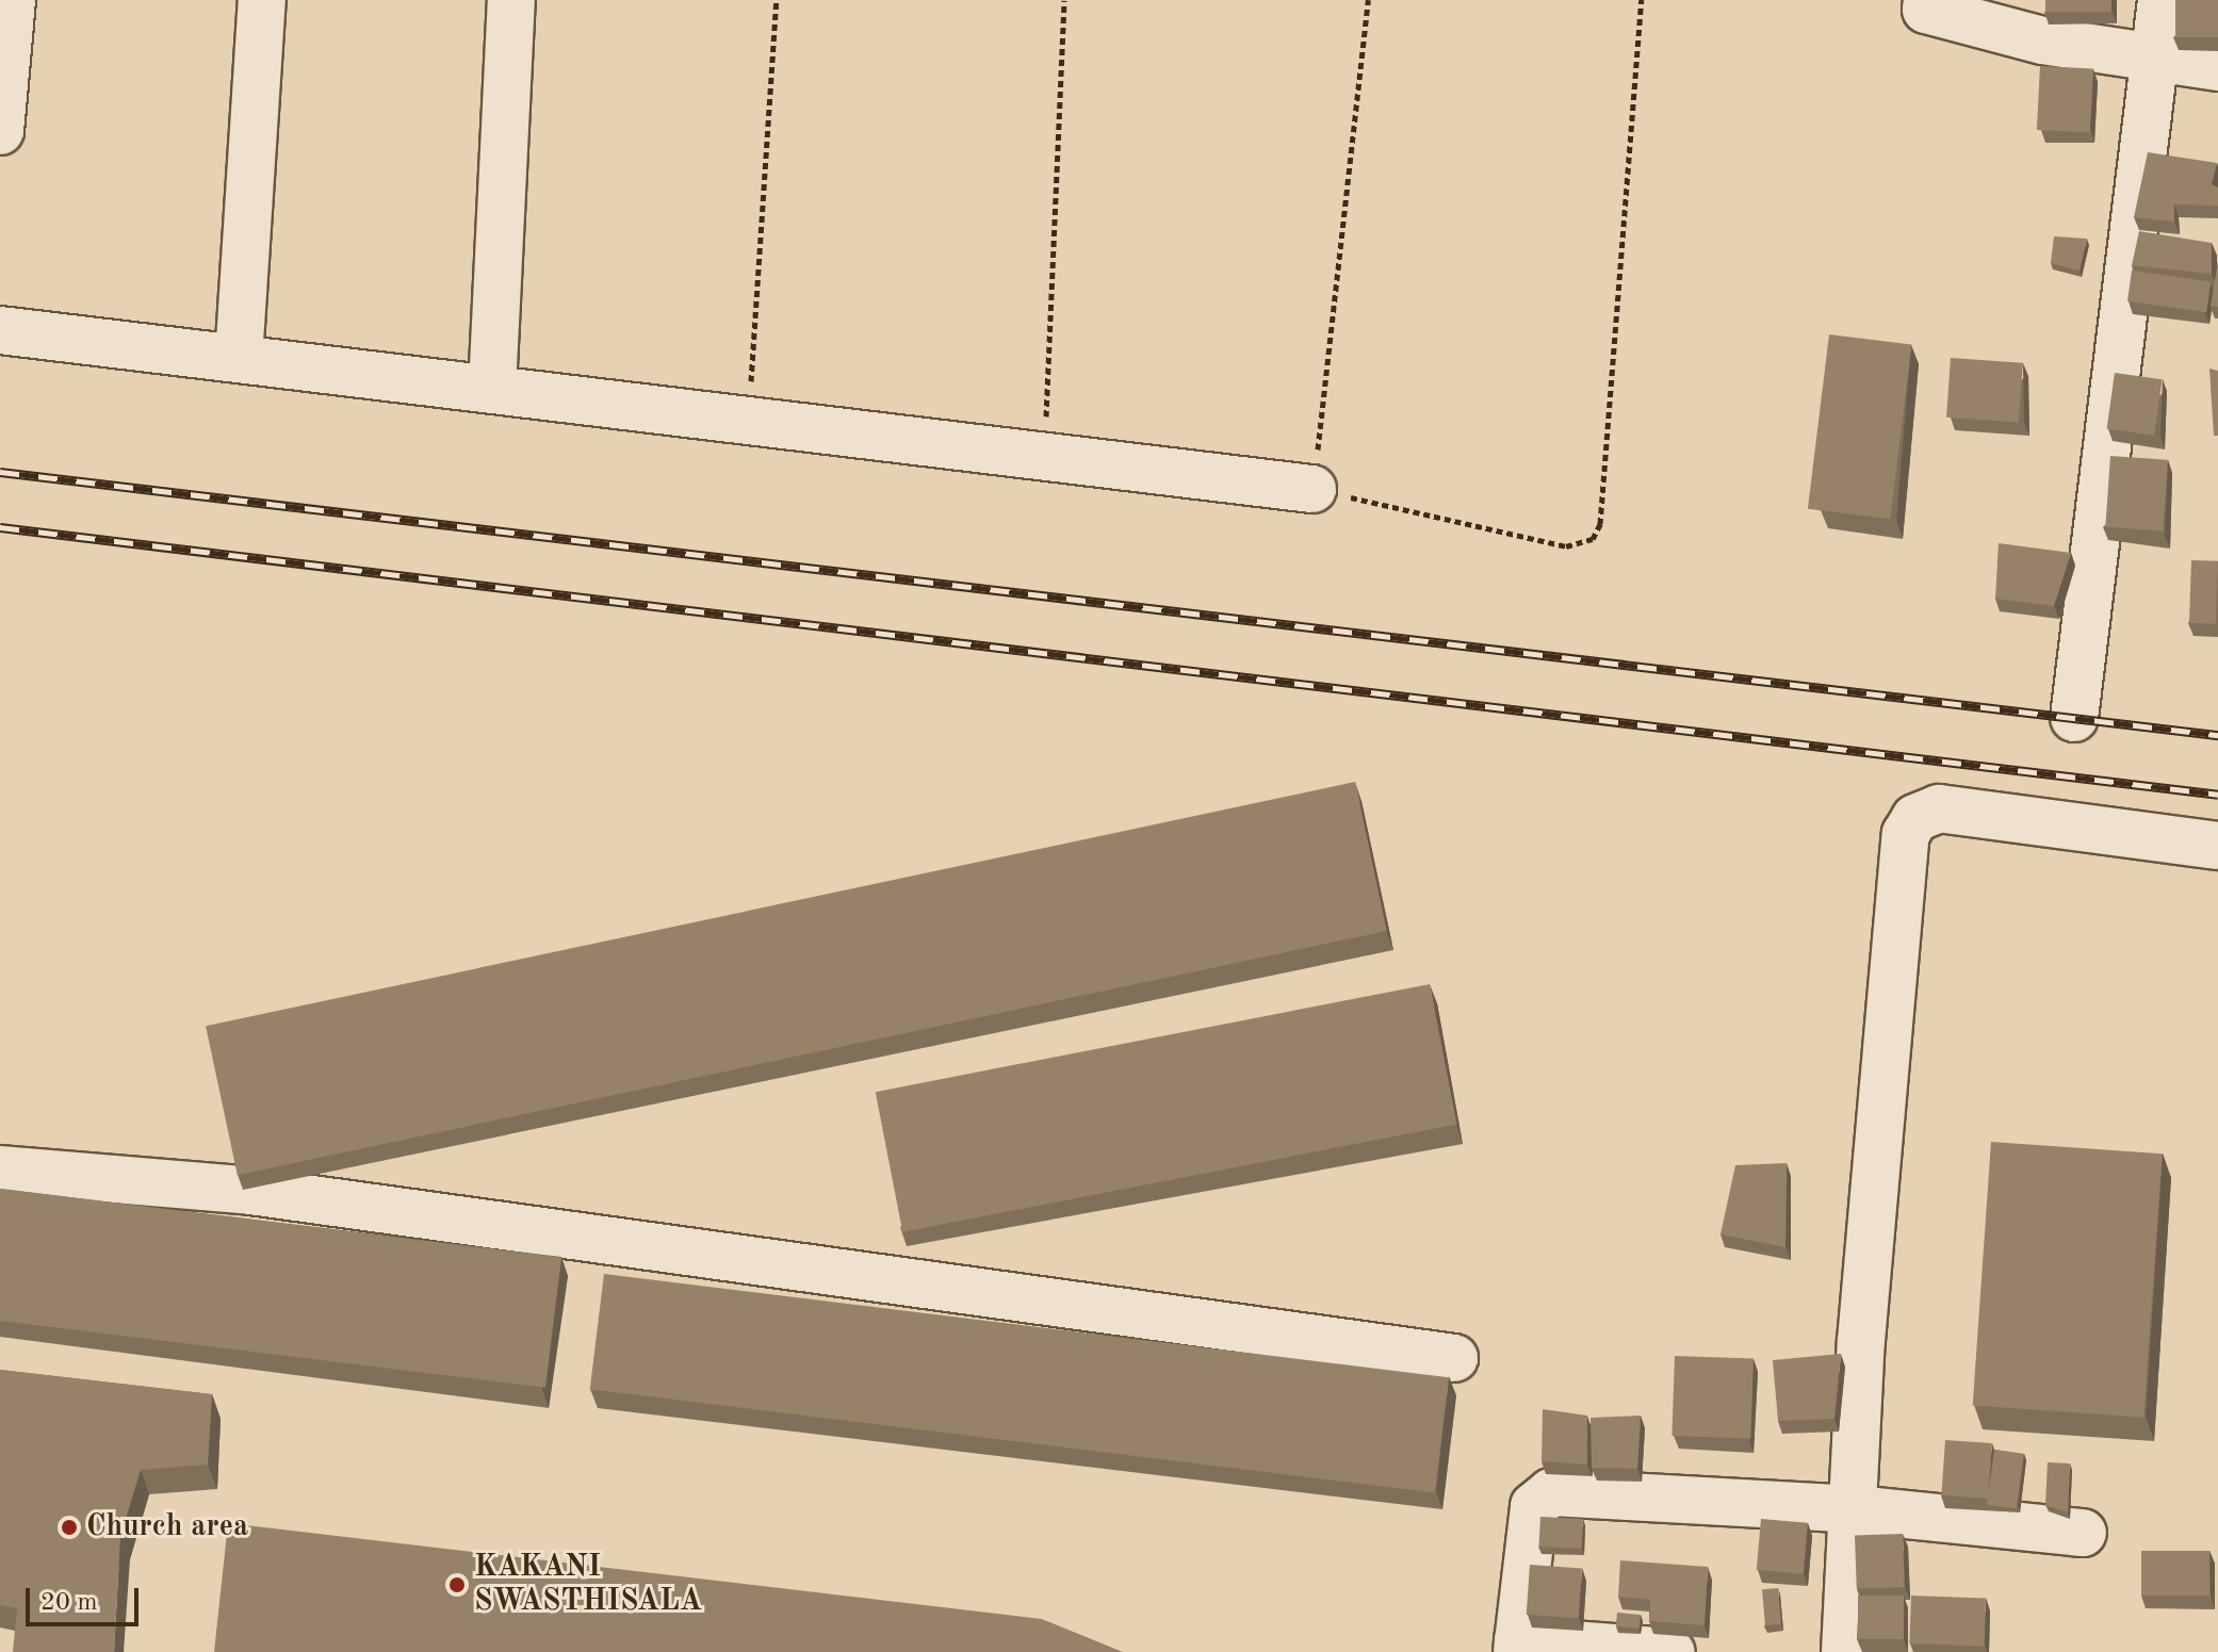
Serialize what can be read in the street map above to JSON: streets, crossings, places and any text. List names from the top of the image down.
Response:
{
  "places": ["Church area", "KAKANI SWASTHISALA"],
  "scale_bar": "20 m"
}
